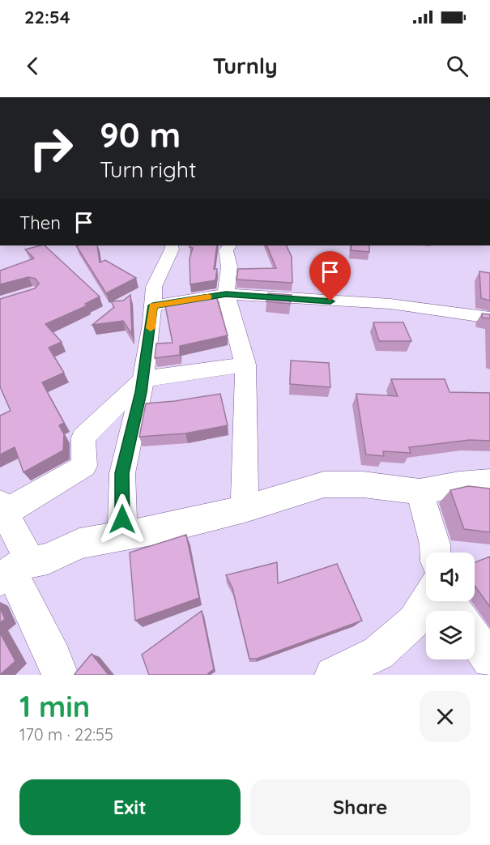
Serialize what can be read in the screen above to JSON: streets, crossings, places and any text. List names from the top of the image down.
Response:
{
  "page": {
    "status": "22:54",
    "header": "Turnly",
    "turn": ["90 m", "Turn right"],
    "then": "Then",
    "heading": ["1 min", "170 m · 22:55"],
    "buttons": ["Exit", "Share"]
  }
}
